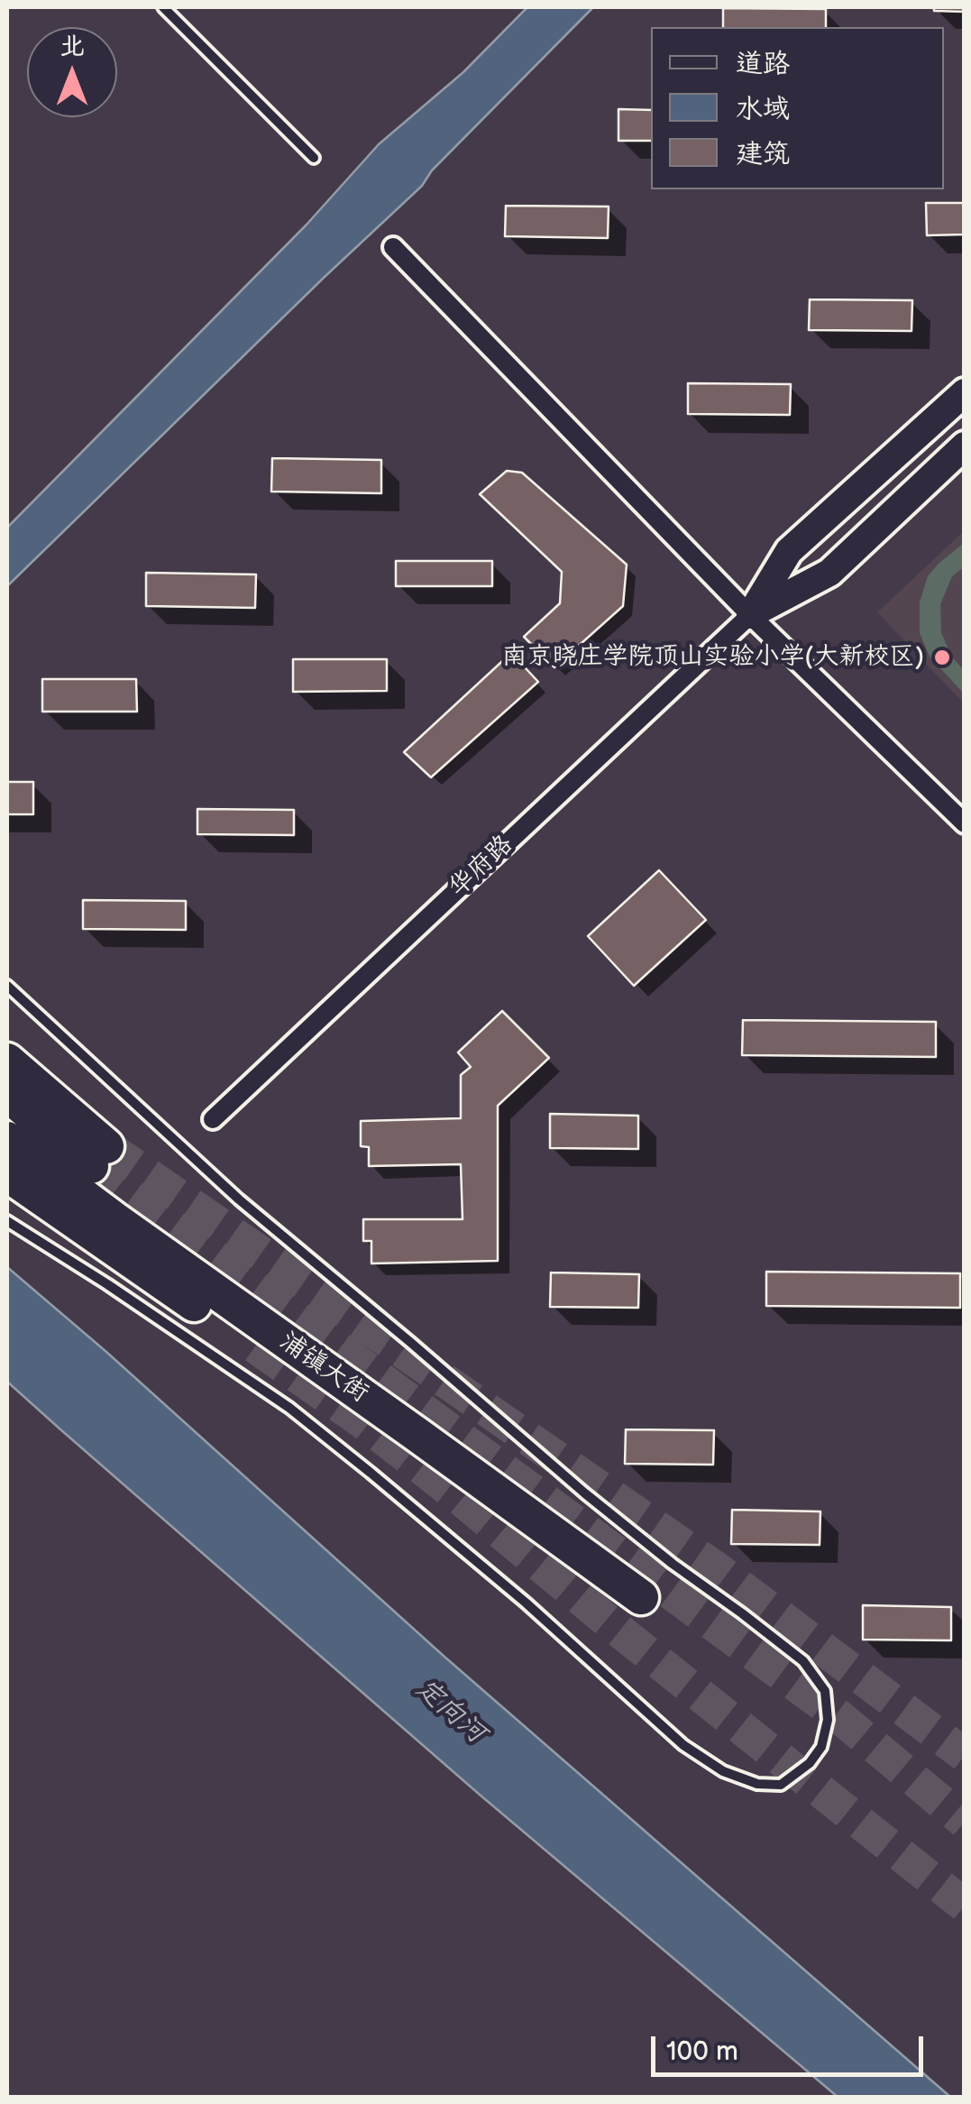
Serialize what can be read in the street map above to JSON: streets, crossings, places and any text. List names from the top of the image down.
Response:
{
  "streets": {
    "highway": ["浦镇大街"],
    "street": ["华府路"]
  },
  "water": ["定向河"],
  "places": ["南京晓庄学院顶山实验小学(大新校区)"],
  "legend": ["道路", "水域", "建筑"],
  "scale_bar": "100 m",
  "north": "top"
}
